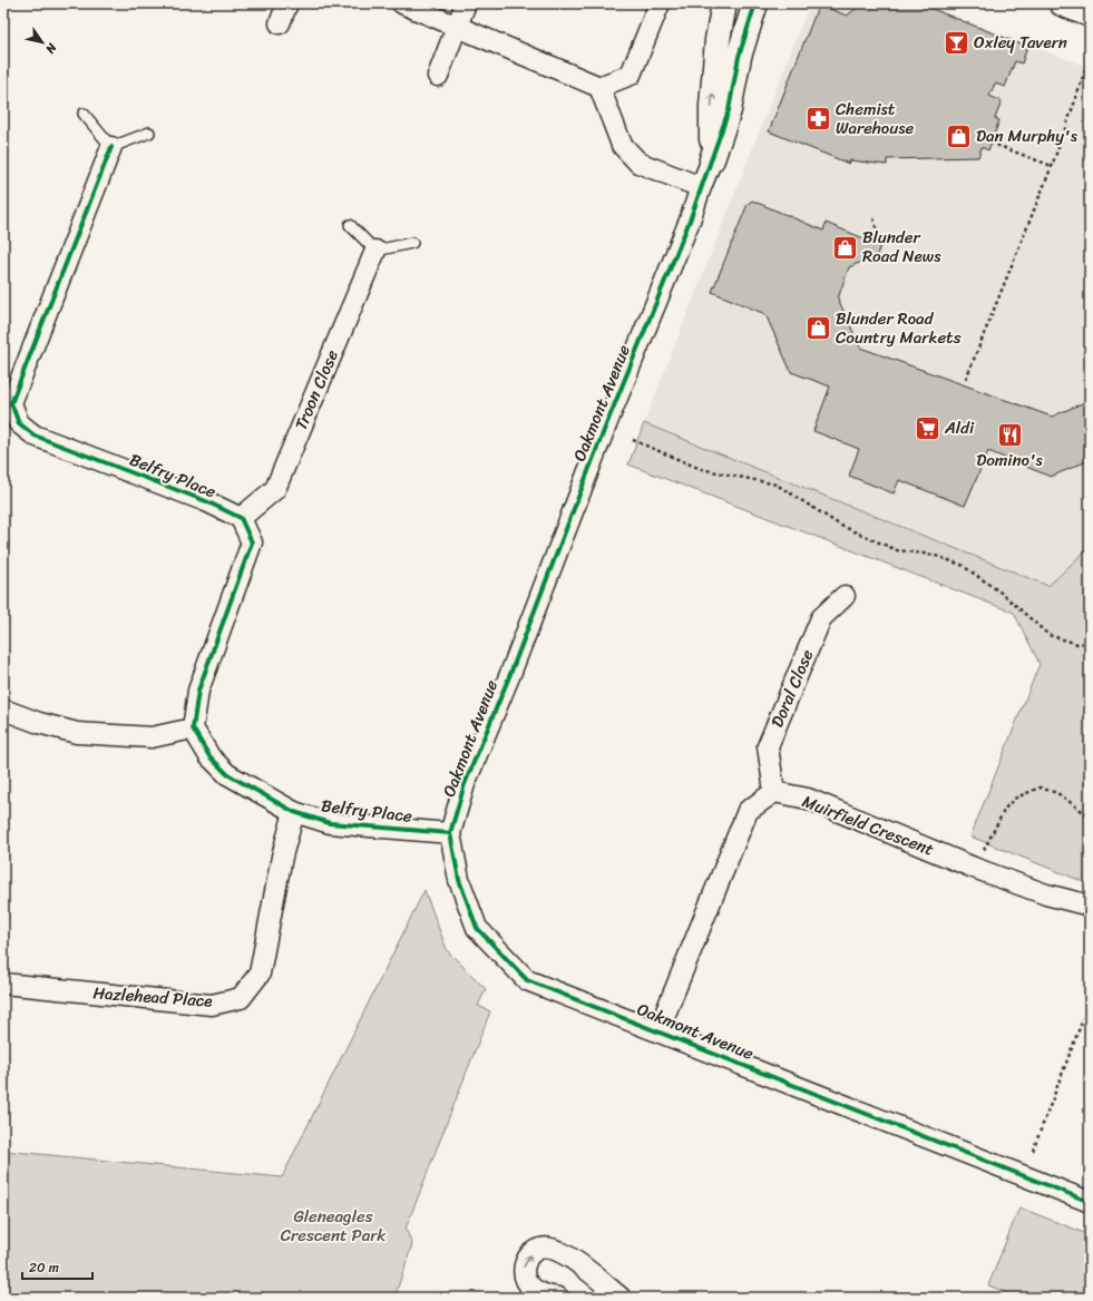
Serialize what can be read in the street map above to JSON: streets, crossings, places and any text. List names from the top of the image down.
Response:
{
  "streets": {
    "street": [
      "Troon Close",
      "Oakmont Avenue",
      "Belfry Place",
      "Doral Close",
      "Muirfield Crescent",
      "Hazlehead Place"
    ]
  },
  "crossings": [
    ["Troon Close", "Belfry Place"],
    ["Oakmont Avenue", "Belfry Place"],
    ["Belfry Place", "Hazlehead Place"],
    ["Doral Close", "Muirfield Crescent"]
  ],
  "parks": ["Gleneagles Crescent Park"],
  "places": {
    "bar": ["Oxley Tavern"],
    "pharmacy": ["Chemist Warehouse"],
    "shop": ["Dan Murphy's", "Blunder Road News", "Blunder Road Country Markets"],
    "supermarket": ["Aldi"],
    "restaurant": ["Domino's"]
  },
  "scale_bar": "20 m",
  "north": "bottom right"
}
